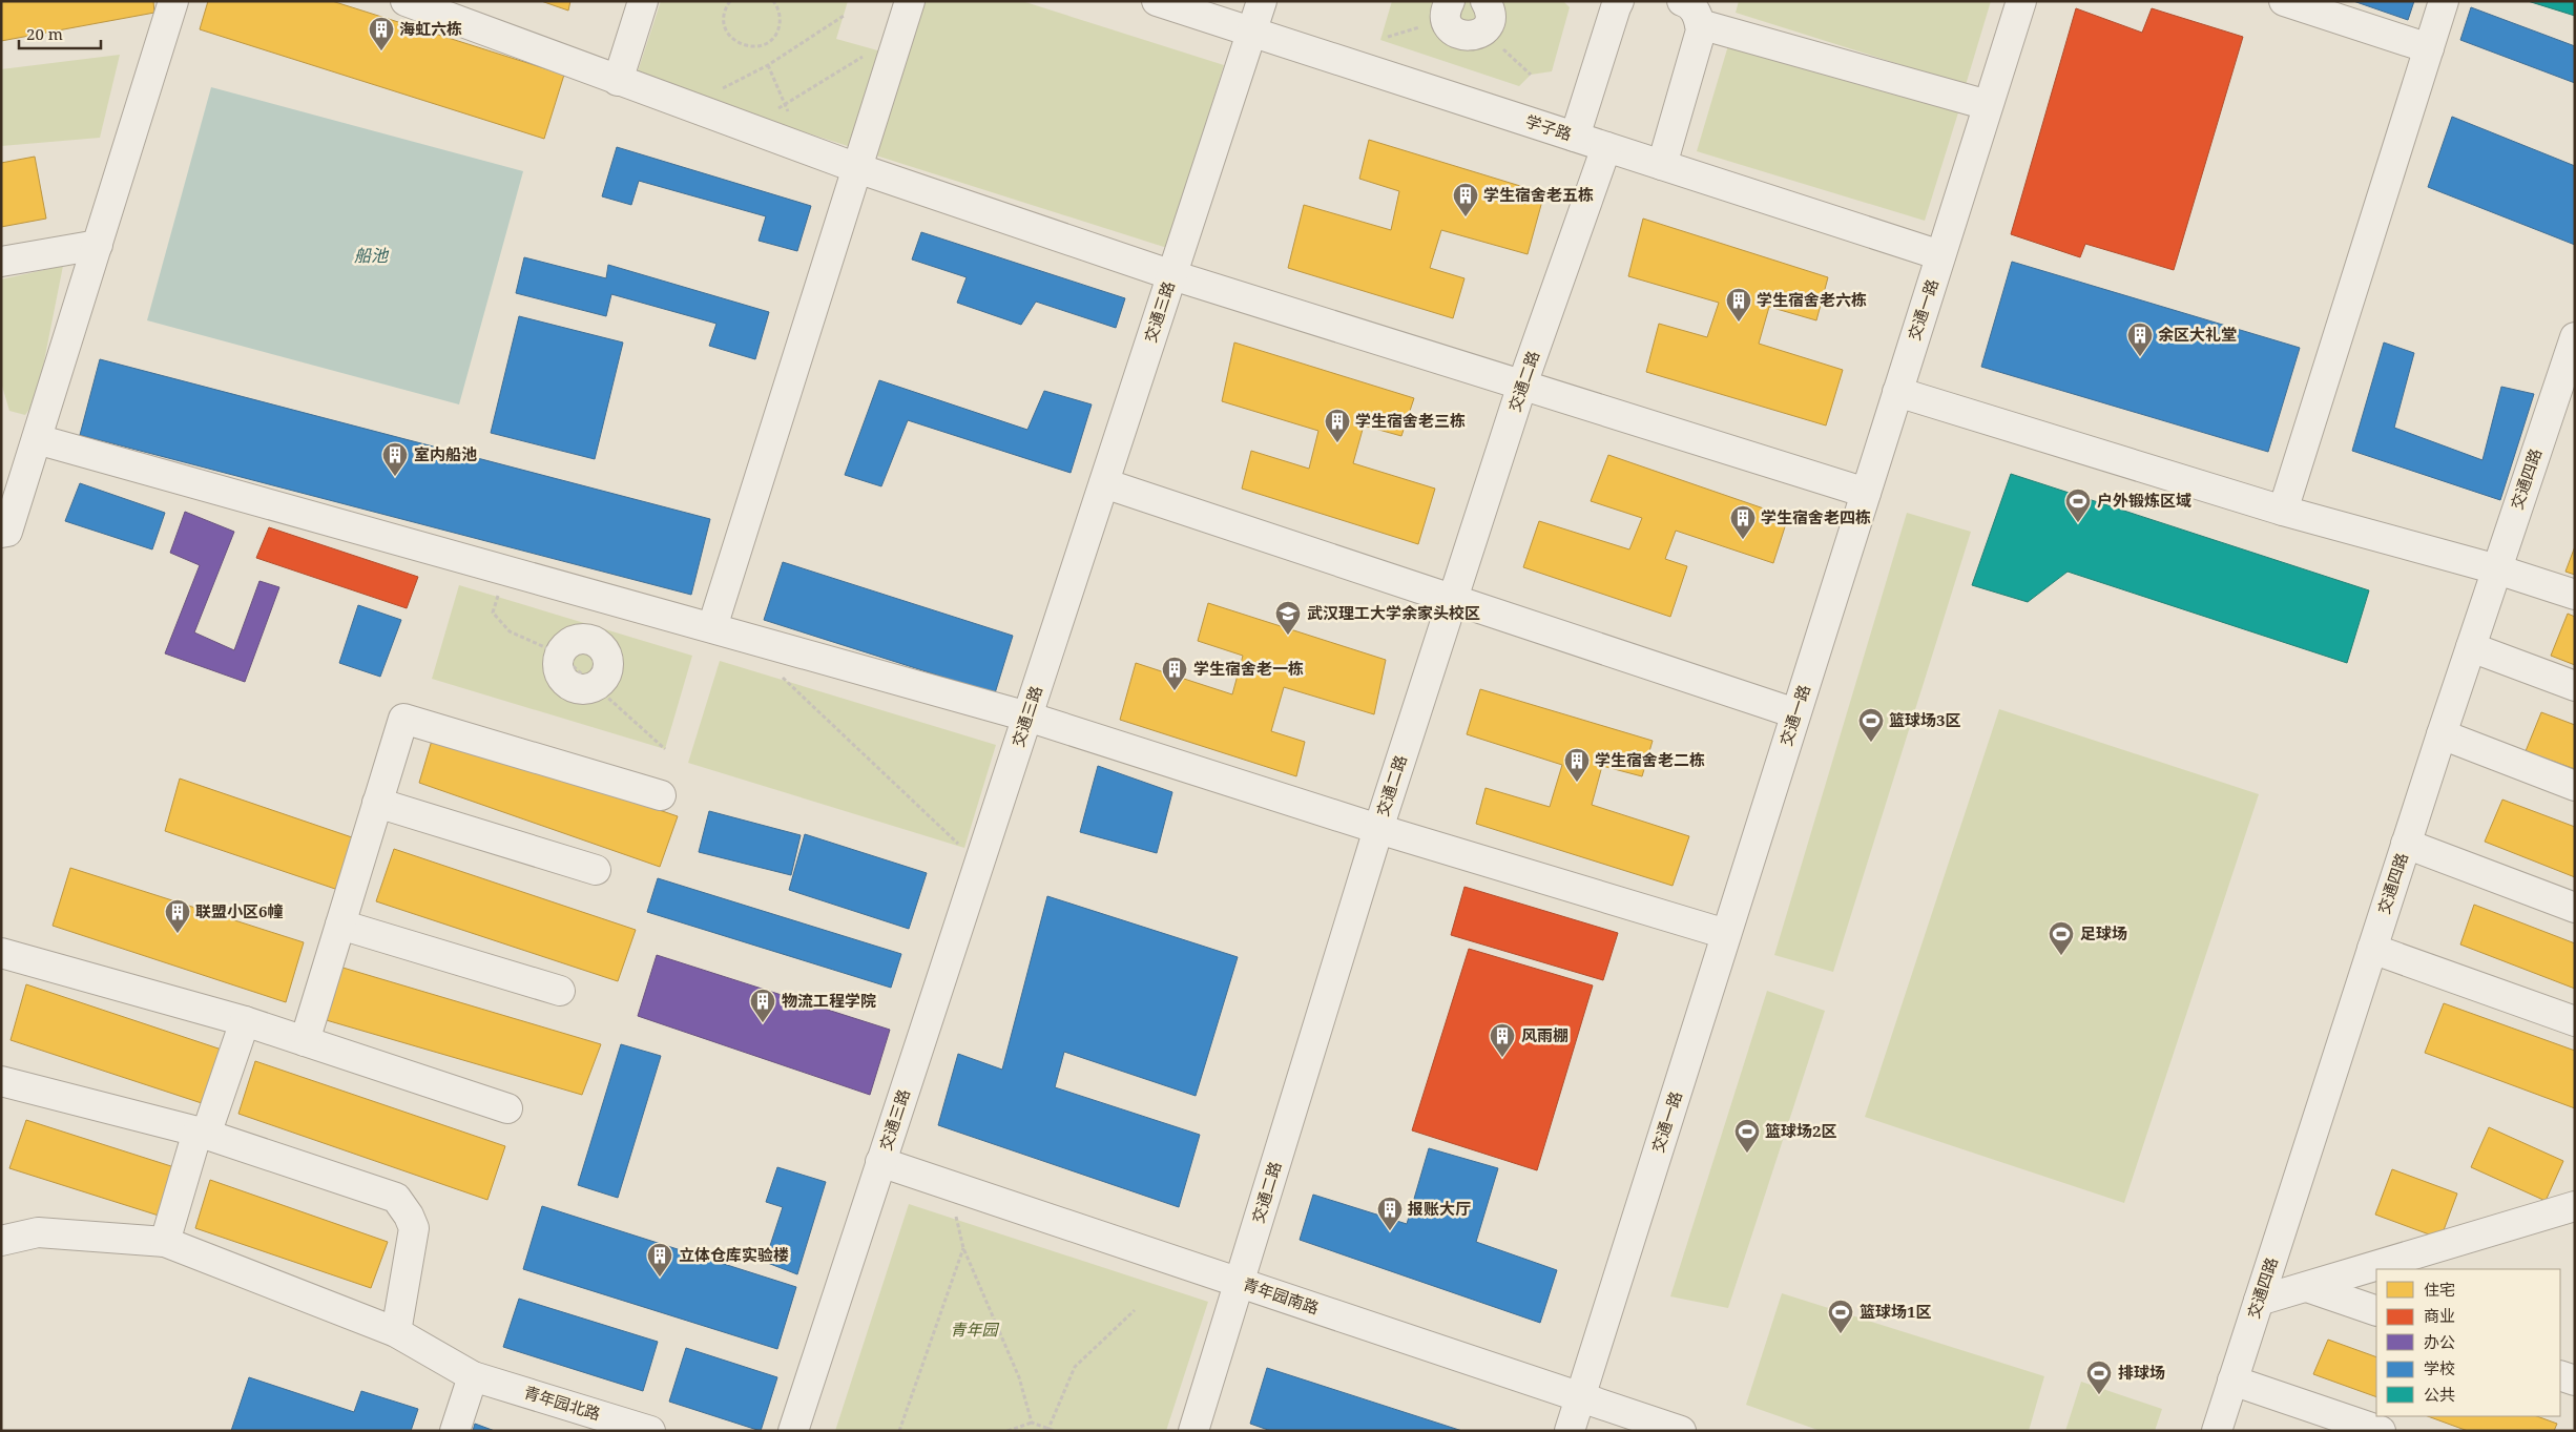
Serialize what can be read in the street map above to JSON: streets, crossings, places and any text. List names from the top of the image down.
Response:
{
  "streets": {
    "street": [
      "学子路",
      "交通一路",
      "交通三路",
      "交通二路",
      "交通四路",
      "青年园南路",
      "青年园北路"
    ]
  },
  "crossings": [
    ["学子路", "交通一路"],
    ["学子路", "交通三路"],
    ["学子路", "交通二路"],
    ["交通一路", "青年园南路"],
    ["交通三路", "青年园南路"],
    ["交通二路", "青年园南路"]
  ],
  "water": ["船池"],
  "parks": ["青年园"],
  "places": {
    "building": [
      "海虹六栋",
      "学生宿舍老五栋",
      "学生宿舍老六栋",
      "余区大礼堂",
      "学生宿舍老三栋",
      "室内船池",
      "学生宿舍老四栋",
      "学生宿舍老一栋",
      "学生宿舍老二栋",
      "联盟小区6幢",
      "物流工程学院",
      "风雨棚",
      "报账大厅",
      "立体仓库实验楼"
    ],
    "sports": [
      "户外锻炼区域",
      "篮球场3区",
      "足球场",
      "篮球场2区",
      "篮球场1区",
      "排球场"
    ],
    "school or university": ["武汉理工大学余家头校区"]
  },
  "legend": [
    "住宅",
    "商业",
    "办公",
    "学校",
    "公共"
  ],
  "scale_bar": "20 m"
}
